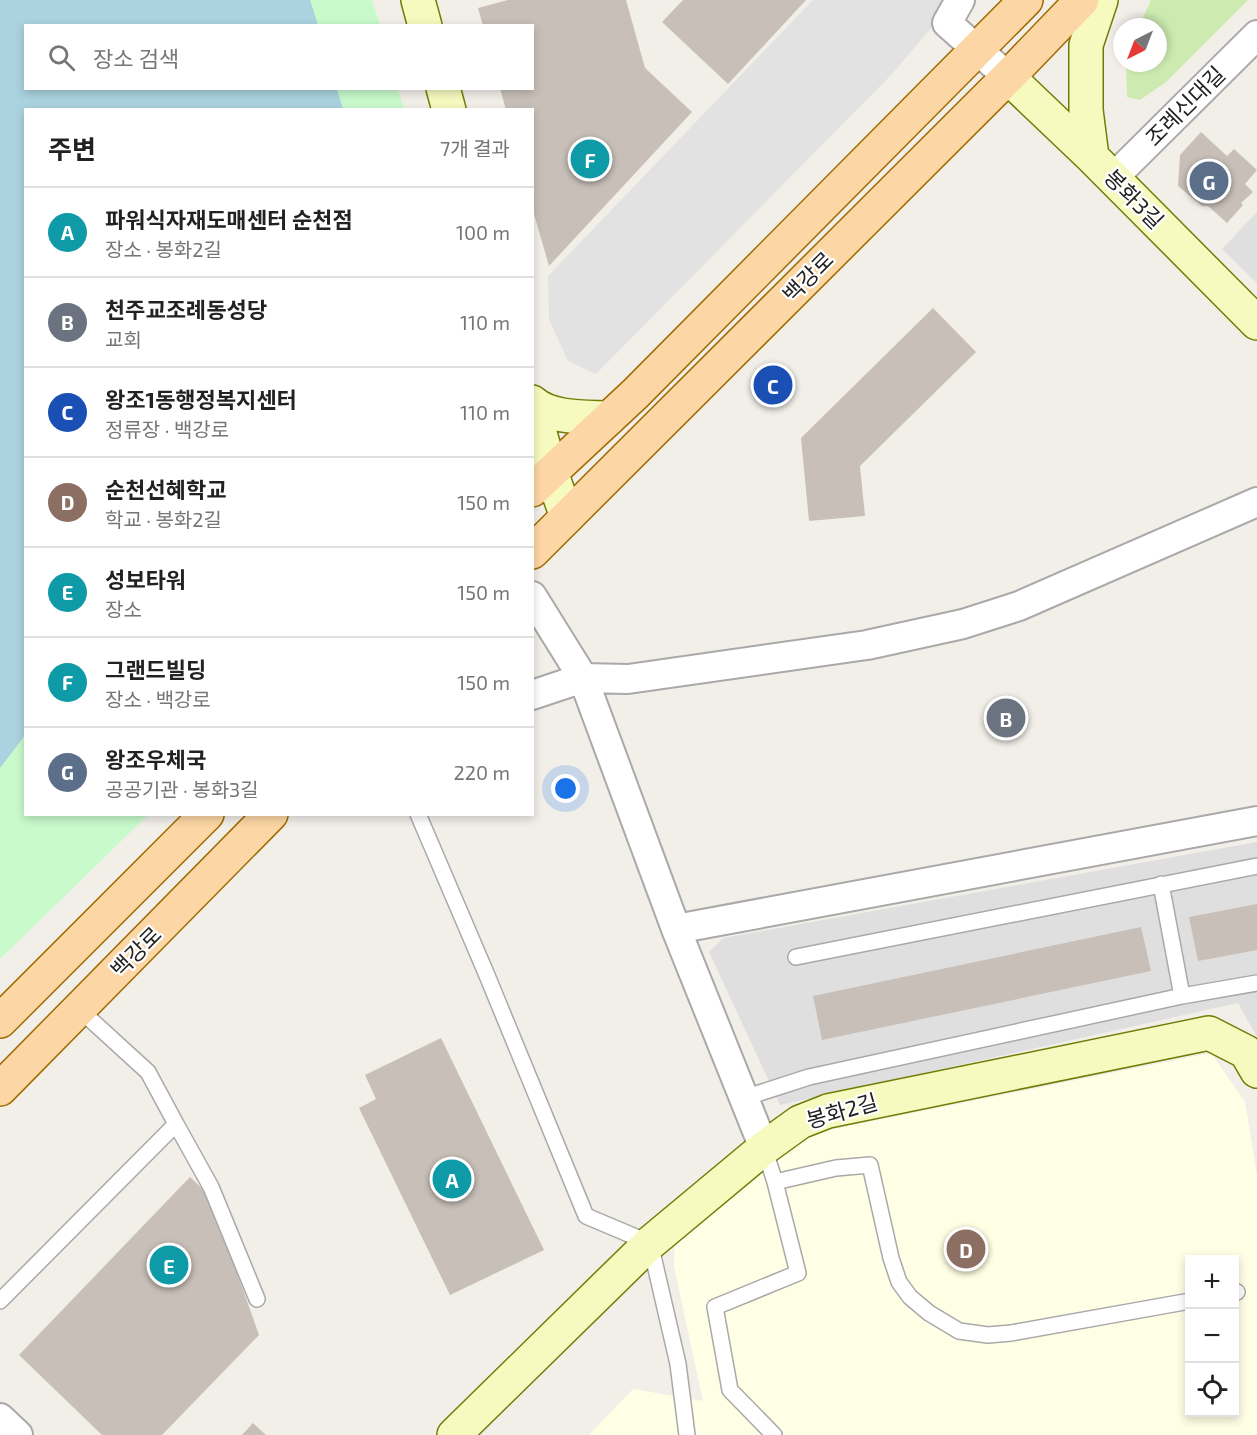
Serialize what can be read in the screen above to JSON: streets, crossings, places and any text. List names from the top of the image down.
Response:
{
  "streets": {
    "main road": ["백강로"],
    "street": ["조례신대길", "봉화3길", "봉화2길"]
  },
  "crossings": [
    ["조례신대길", "봉화3길"],
    ["봉화3길", "백강로"]
  ],
  "north": "bottom left",
  "page": {
    "search": "장소 검색",
    "heading": ["주변", "7개 결과"],
    "pins": [
      "F",
      "G",
      "C",
      "B",
      "A",
      "D",
      "E"
    ],
    "list": [
      {
        "mark": "A",
        "name": "파워식자재도매센터 순천점",
        "note": "장소 · 봉화2길",
        "value": "100 m"
      },
      {
        "mark": "B",
        "name": "천주교조례동성당",
        "note": "교회",
        "value": "110 m"
      },
      {
        "mark": "C",
        "name": "왕조1동행정복지센터",
        "note": "정류장 · 백강로",
        "value": "110 m"
      },
      {
        "mark": "D",
        "name": "순천선혜학교",
        "note": "학교 · 봉화2길",
        "value": "150 m"
      },
      {
        "mark": "E",
        "name": "성보타워",
        "note": "장소",
        "value": "150 m"
      },
      {
        "mark": "F",
        "name": "그랜드빌딩",
        "note": "장소 · 백강로",
        "value": "150 m"
      },
      {
        "mark": "G",
        "name": "왕조우체국",
        "note": "공공기관 · 봉화3길",
        "value": "220 m"
      }
    ],
    "map_buttons": ["+", "−"]
  }
}
